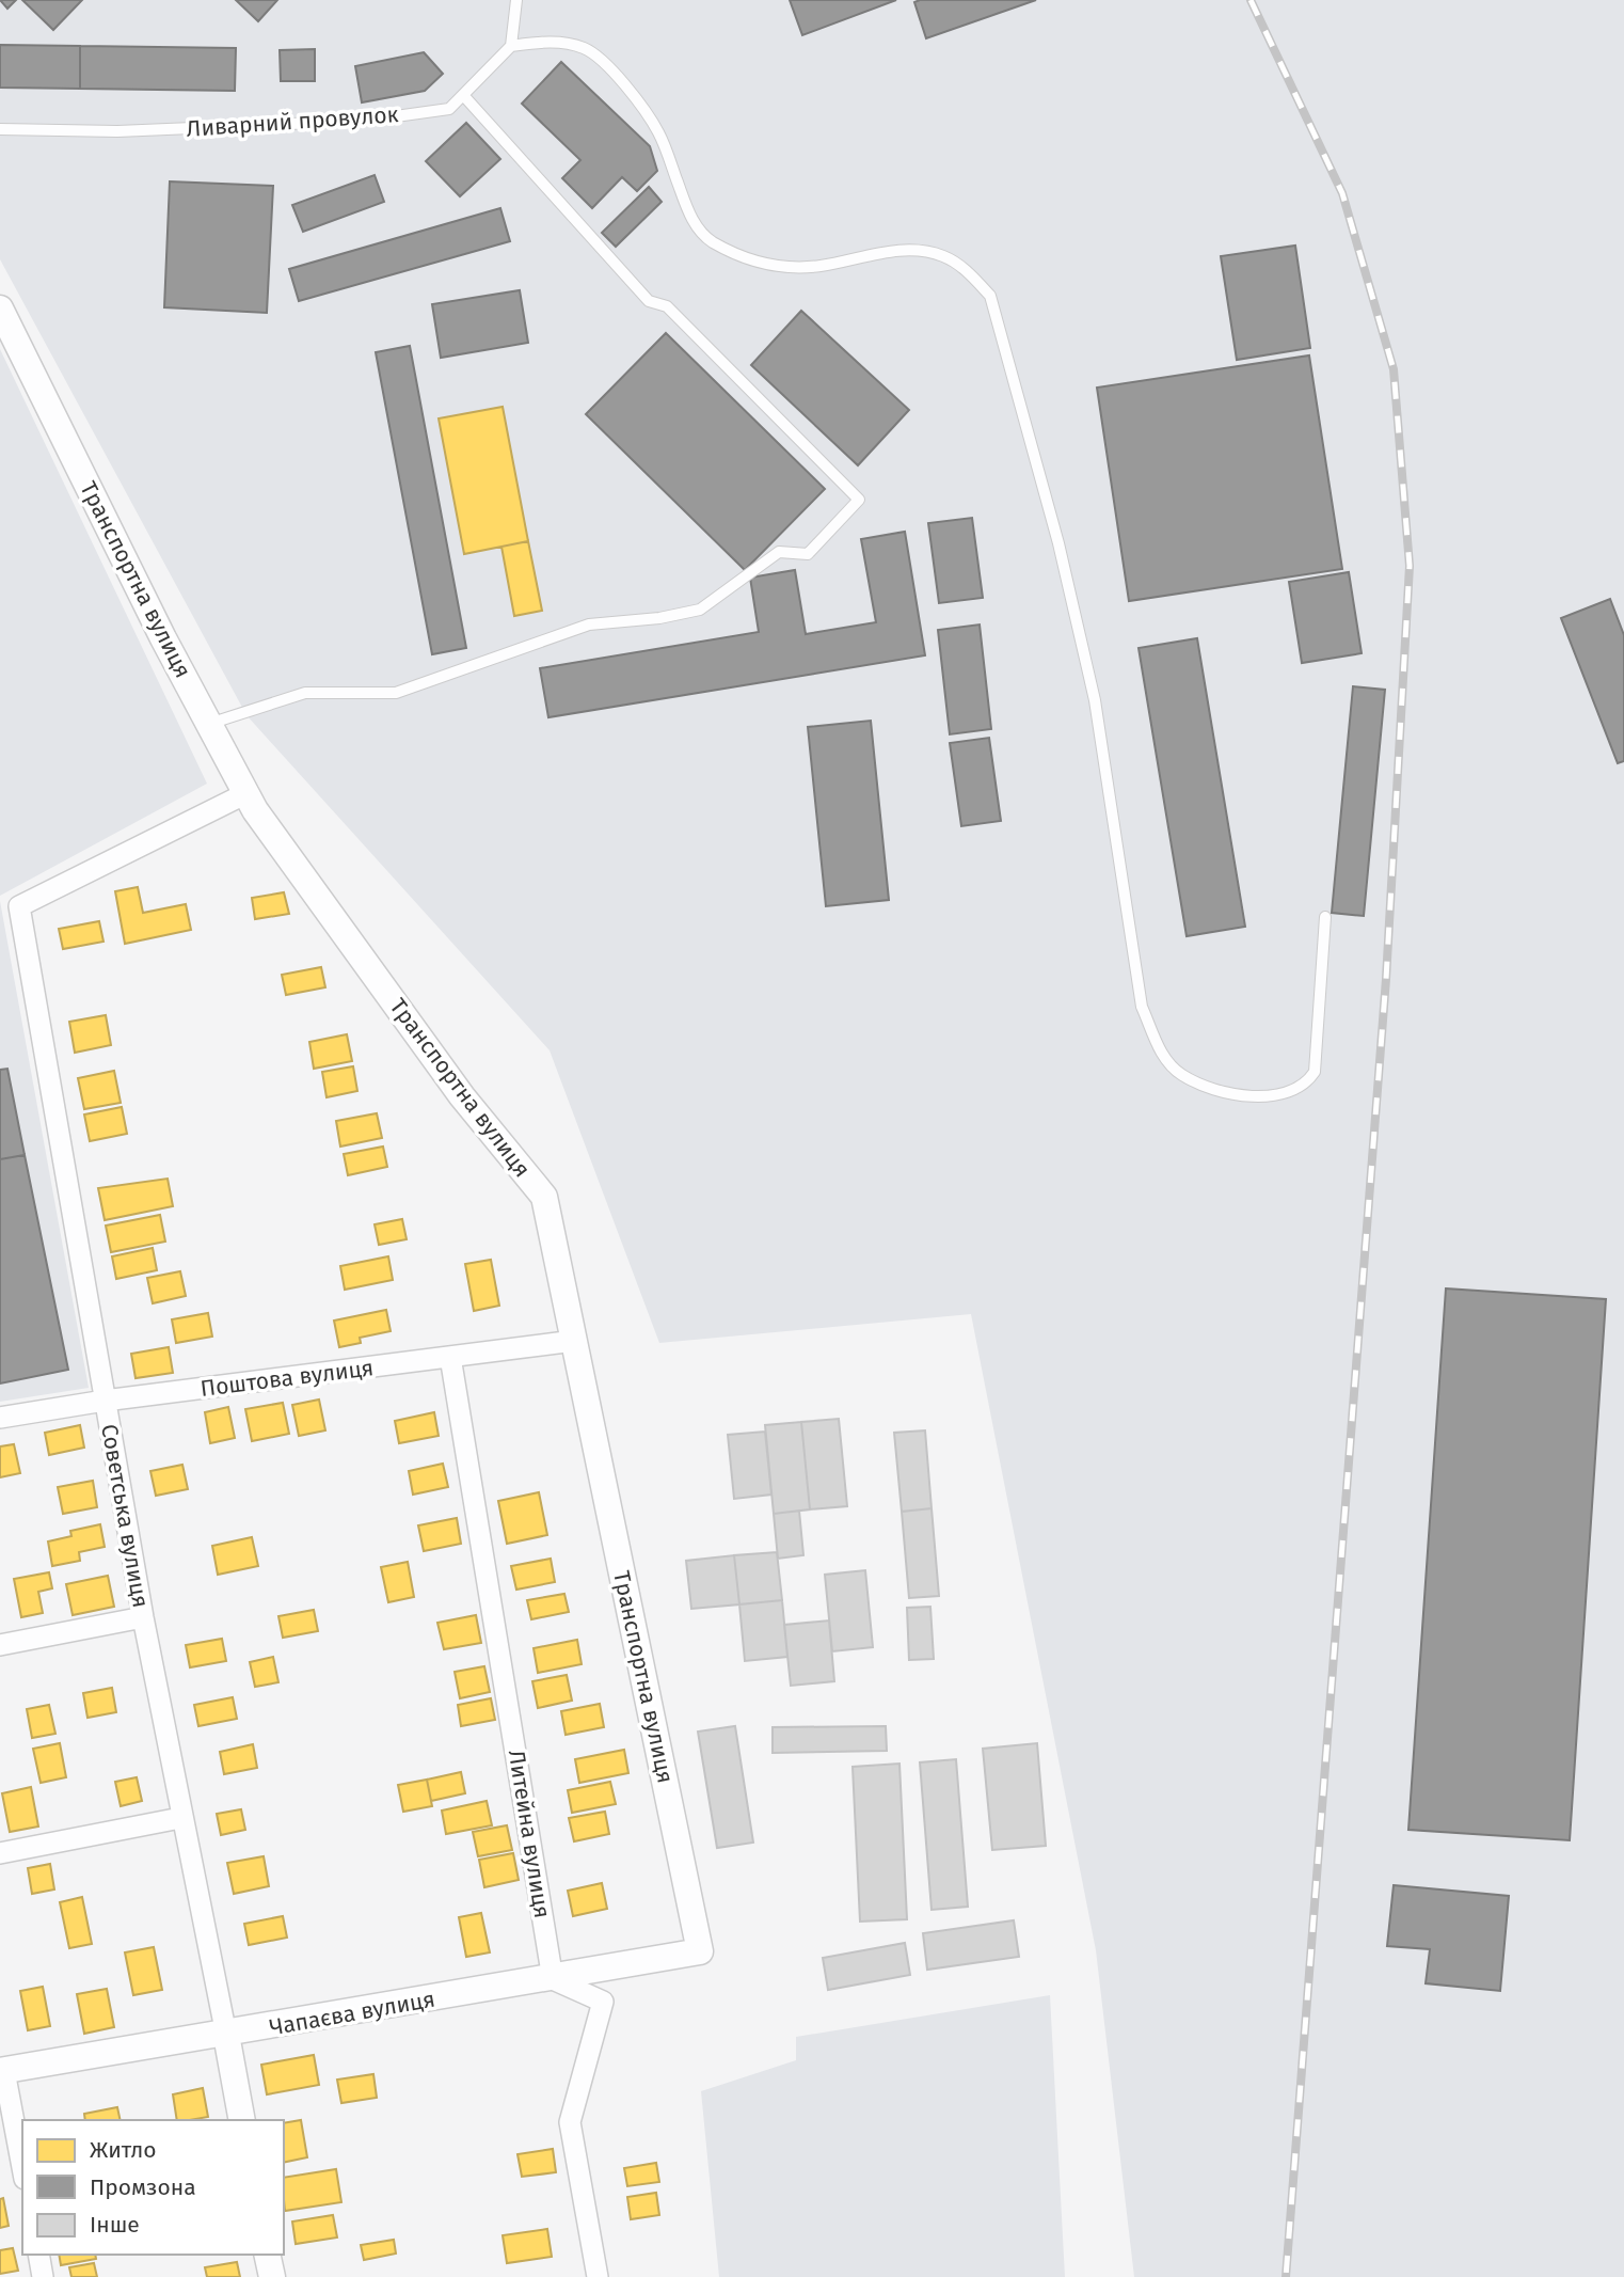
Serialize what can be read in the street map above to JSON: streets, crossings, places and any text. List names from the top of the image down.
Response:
{
  "streets": {
    "street": [
      "Транспортна вулиця",
      "Поштова вулиця",
      "Советська вулиця",
      "Литейна вулиця",
      "Чапаєва вулиця"
    ],
    "lane": ["Ливарний провулок"]
  },
  "crossings": [
    ["Транспортна вулиця", "Поштова вулиця"],
    ["Транспортна вулиця", "Советська вулиця"],
    ["Транспортна вулиця", "Чапаєва вулиця"],
    ["Поштова вулиця", "Советська вулиця"],
    ["Поштова вулиця", "Литейна вулиця"],
    ["Советська вулиця", "Чапаєва вулиця"],
    ["Литейна вулиця", "Чапаєва вулиця"]
  ],
  "legend": ["Житло", "Промзона", "Інше"]
}
